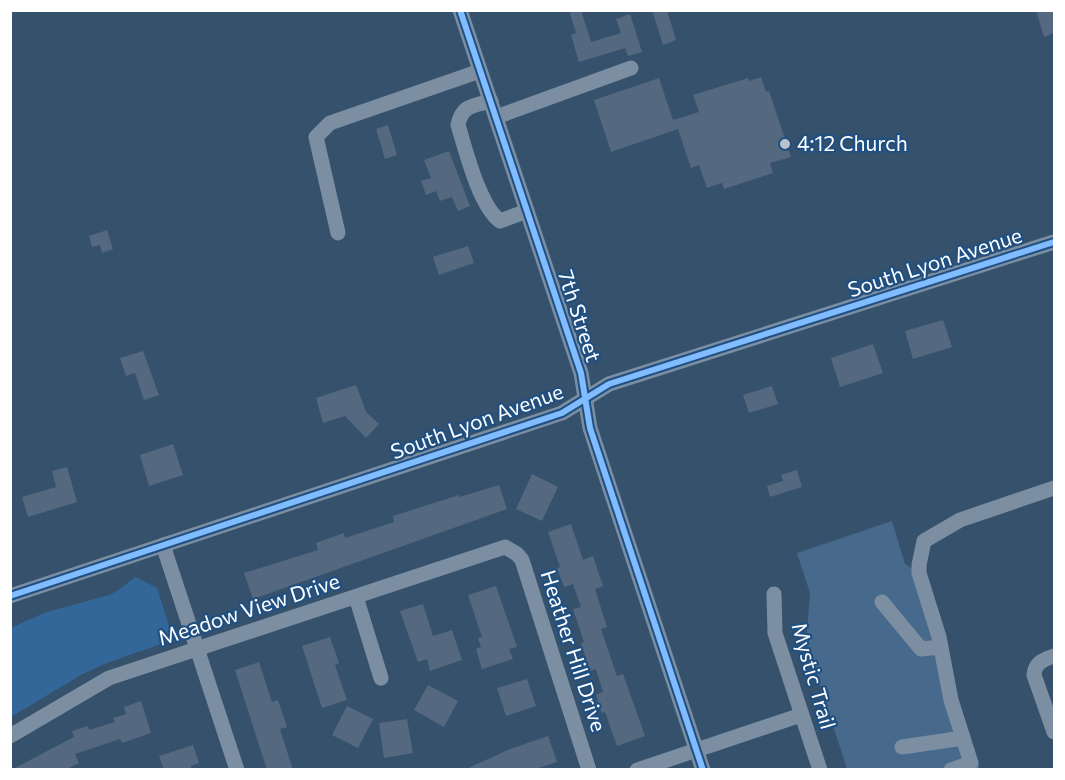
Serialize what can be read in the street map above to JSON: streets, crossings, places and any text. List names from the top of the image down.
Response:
{
  "streets": {
    "street": [
      "South Lyon Avenue",
      "7th Street",
      "Meadow View Drive",
      "Heather Hill Drive",
      "Mystic Trail"
    ]
  },
  "crossings": [
    ["South Lyon Avenue", "7th Street"],
    ["Meadow View Drive", "Heather Hill Drive"]
  ],
  "places": ["4:12 Church"]
}
